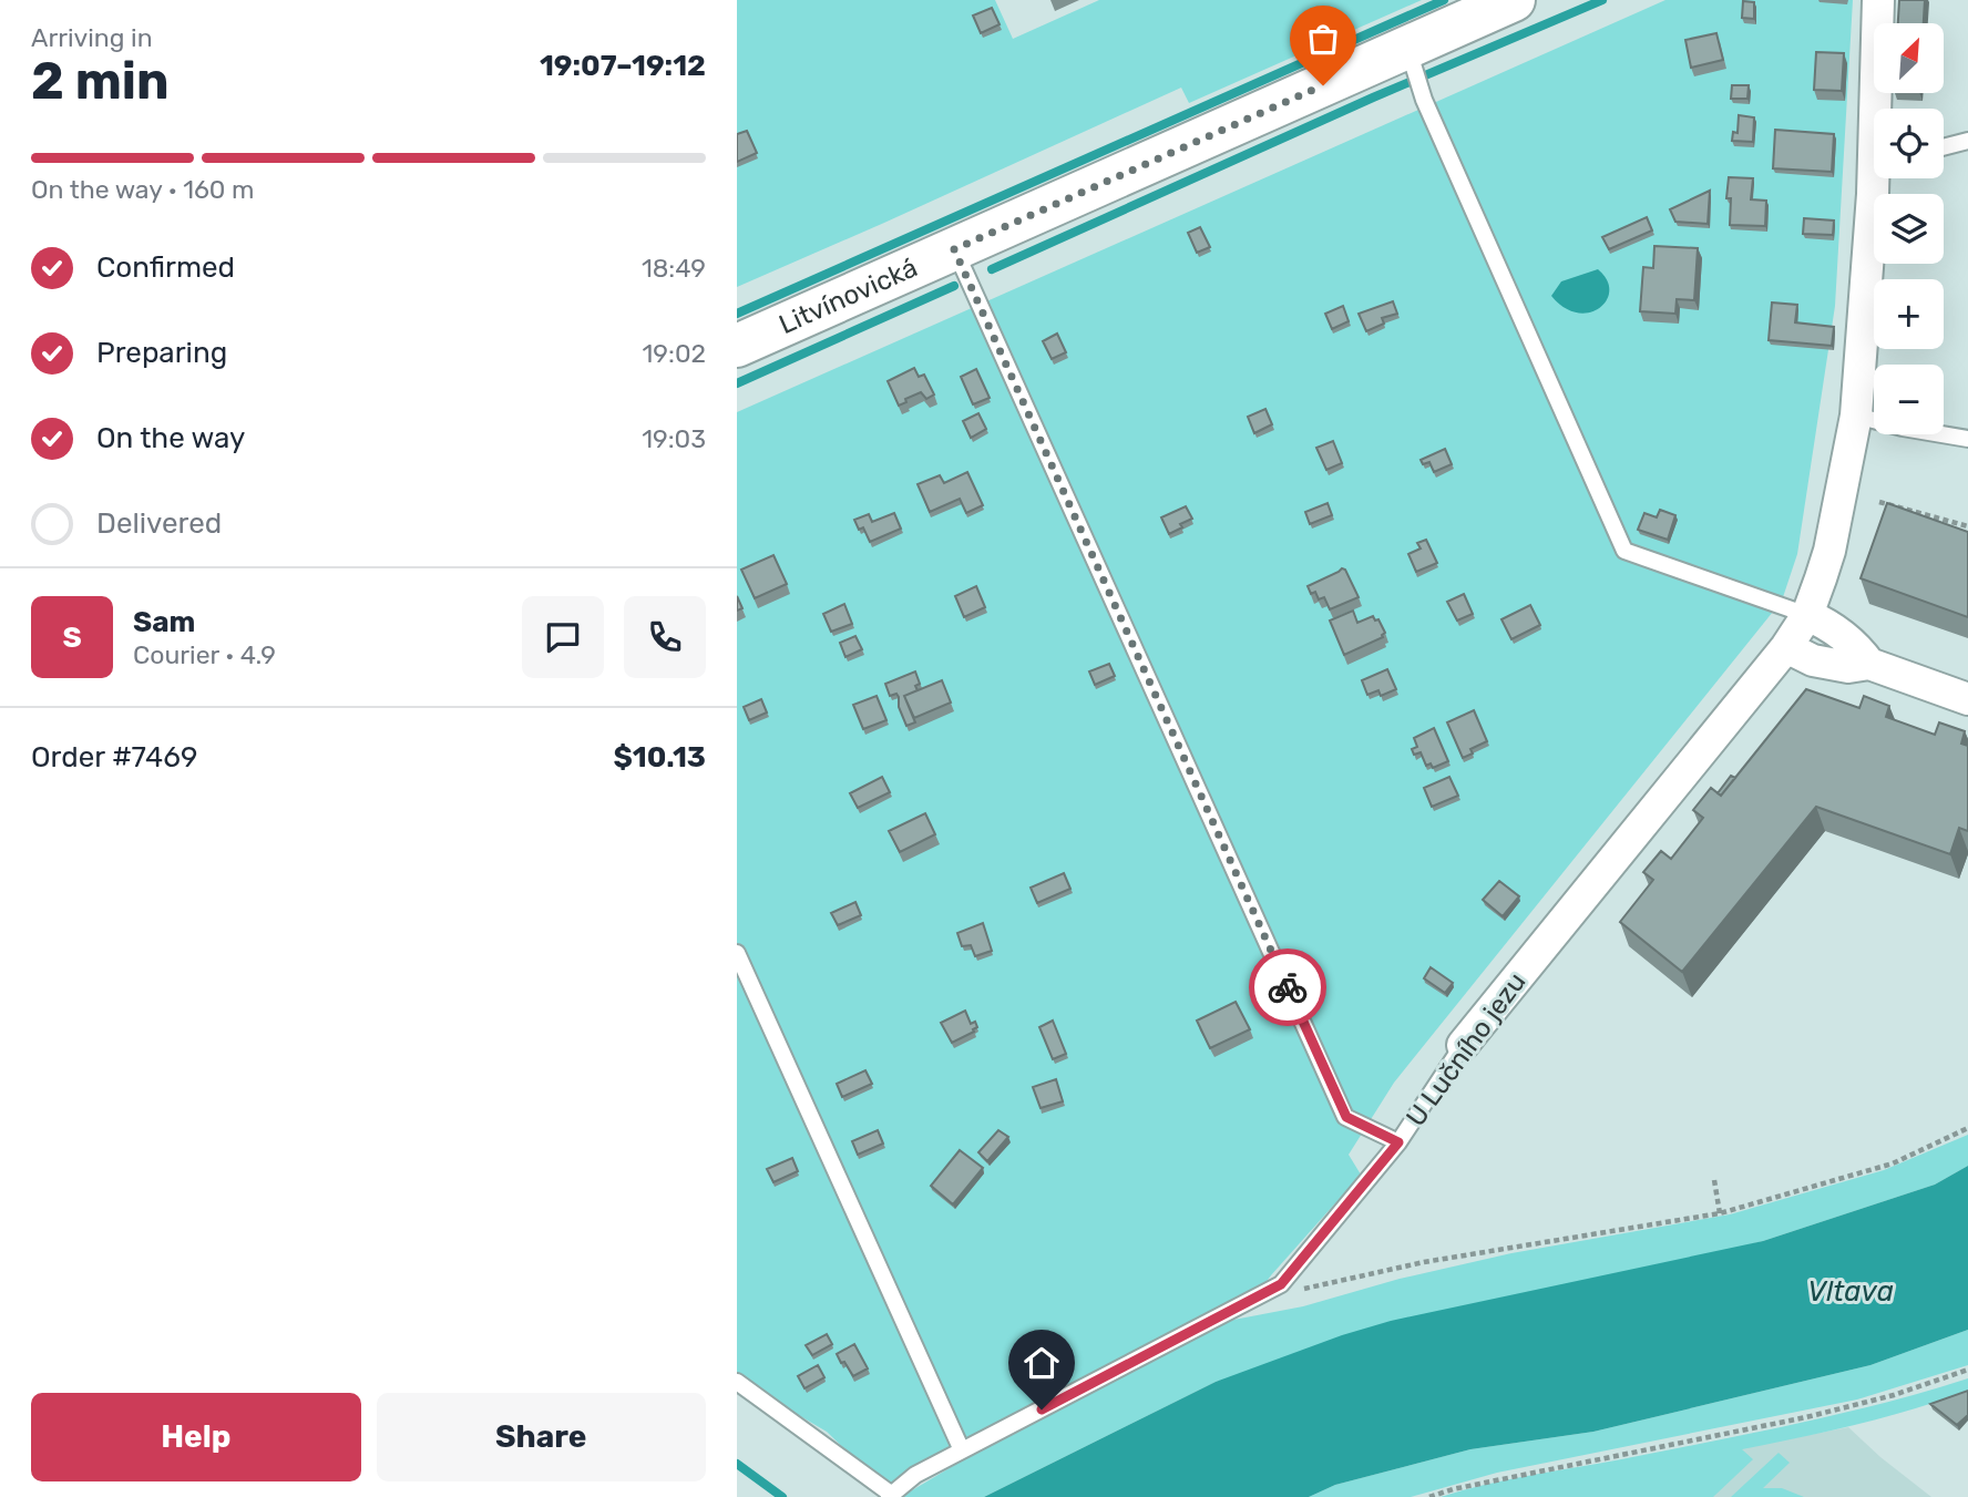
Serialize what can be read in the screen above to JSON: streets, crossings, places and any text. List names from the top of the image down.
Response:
{
  "streets": {
    "main road": ["Litvínovická"],
    "street": ["U Lučního jezu"]
  },
  "water": ["Vltava"],
  "north": "top right",
  "page": {
    "heading": ["2 min", "Arriving in", "19:07–19:12"],
    "panel": [
      "Sam",
      "Courier · 4.9",
      "Order #7469",
      "$10.13"
    ],
    "map_buttons": ["+", "−"],
    "bar": "On the way · 160 m",
    "list": [
      ["Confirmed", "18:49"],
      ["Preparing", "19:02"],
      ["On the way", "19:03"],
      "Delivered"
    ],
    "round": "S",
    "buttons": ["Help", "Share"]
  }
}
